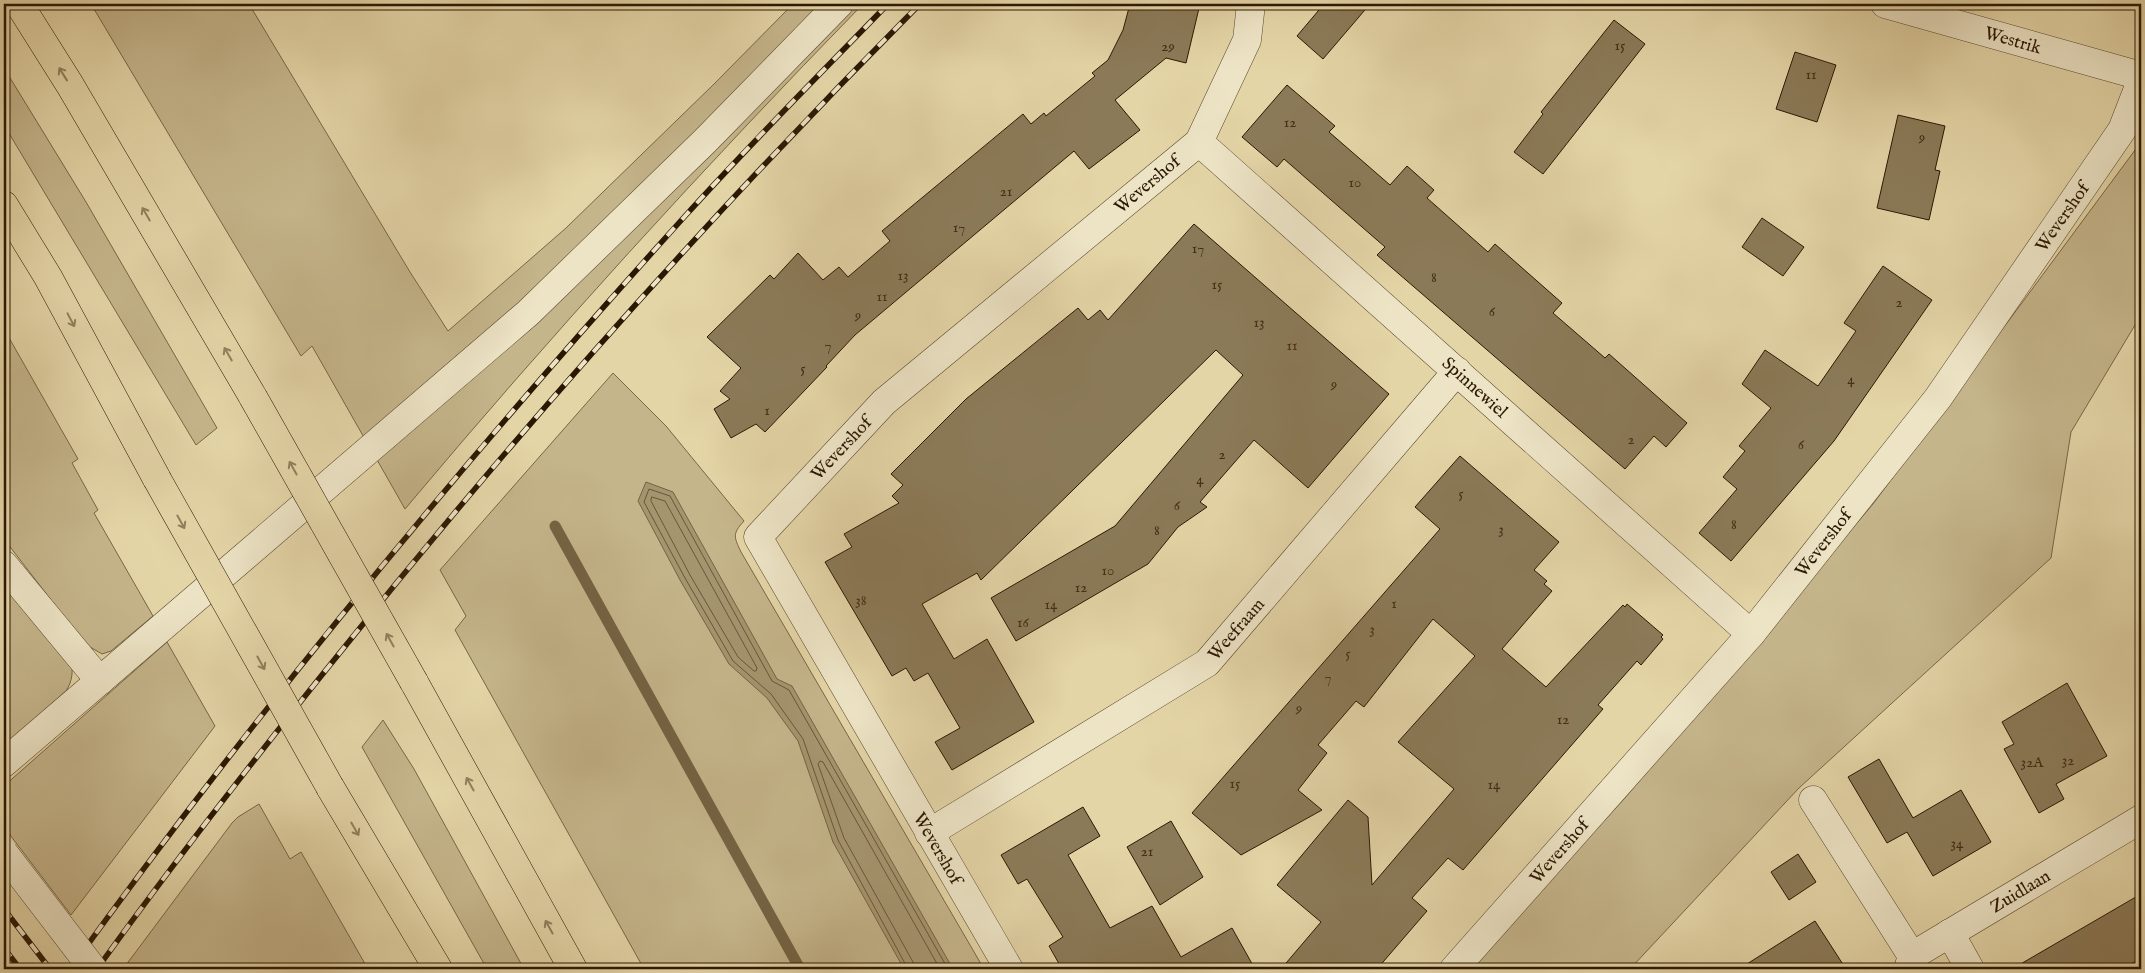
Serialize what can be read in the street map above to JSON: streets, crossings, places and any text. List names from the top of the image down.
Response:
{
  "streets": {
    "street": [
      "Westrik",
      "Wevershof",
      "Spinnewiel",
      "Weefraam",
      "Zuidlaan"
    ]
  },
  "crossings": [
    ["Wevershof", "Spinnewiel"],
    ["Wevershof", "Weefraam"],
    ["Spinnewiel", "Weefraam"]
  ],
  "house_numbers": [
    "15",
    "29",
    "11",
    "12",
    "9",
    "10",
    "21",
    "17",
    "17",
    "13",
    "8",
    "15",
    "11",
    "2",
    "6",
    "9",
    "13",
    "7",
    "11",
    "5",
    "4",
    "9",
    "1",
    "2",
    "6",
    "2",
    "4",
    "5",
    "6",
    "8",
    "3",
    "8",
    "10",
    "12",
    "38",
    "1",
    "14",
    "16",
    "3",
    "5",
    "7",
    "9",
    "12",
    "32",
    "32A",
    "15",
    "14",
    "34",
    "21"
  ]
}
